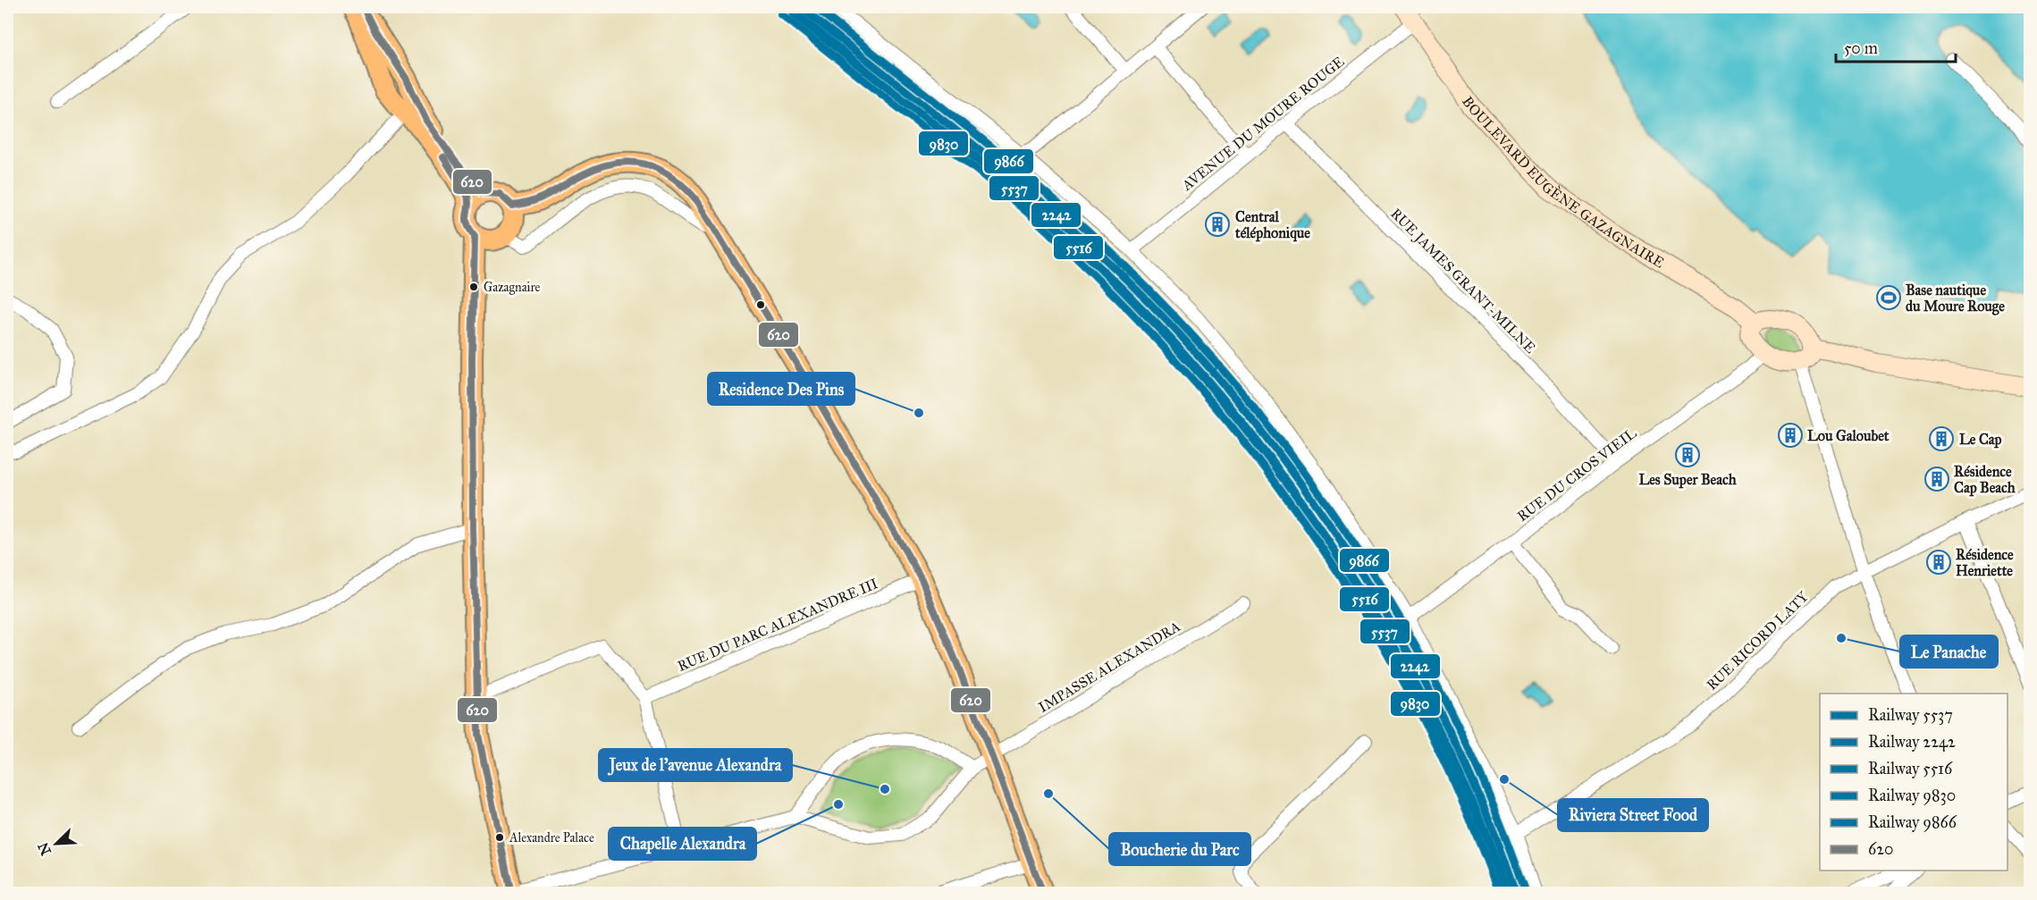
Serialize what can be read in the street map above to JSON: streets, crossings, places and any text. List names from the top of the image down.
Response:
{
  "streets": {
    "street": [
      "AVENUE DU MOURE ROUGE",
      "BOULEVARD EUGÈNE GAZAGNAIRE",
      "RUE JAMES GRANT-MILNE",
      "RUE DU CROS VIEIL",
      "RUE DU PARC ALEXANDRE III",
      "RUE RICORD LATY",
      "IMPASSE ALEXANDRA"
    ]
  },
  "crossings": [
    ["AVENUE DU MOURE ROUGE", "BOULEVARD EUGÈNE GAZAGNAIRE"],
    ["AVENUE DU MOURE ROUGE", "RUE JAMES GRANT-MILNE"],
    ["BOULEVARD EUGÈNE GAZAGNAIRE", "RUE DU CROS VIEIL"],
    ["RUE JAMES GRANT-MILNE", "RUE DU CROS VIEIL"]
  ],
  "places": {
    "building": [
      "Central téléphonique",
      "Lou Galoubet",
      "Le Cap",
      "Les Super Beach",
      "Résidence Cap Beach",
      "Résidence Henriette"
    ],
    "other": [
      "Gazagnaire",
      "Residence Des Pins",
      "Le Panache",
      "Riviera Street Food",
      "Jeux de l'avenue Alexandra",
      "Boucherie du Parc",
      "Chapelle Alexandra",
      "Alexandre Palace"
    ],
    "sports": ["Base nautique du Moure Rouge"]
  },
  "lines": [
    "rail line 5537",
    "rail line 2242",
    "rail line 9866",
    "transit line 620",
    "rail line 5516",
    "rail line 9830"
  ],
  "legend": [
    "Railway 5537",
    "Railway 2242",
    "Railway 5516",
    "Railway 9830",
    "Railway 9866",
    "620"
  ],
  "scale_bar": "50 m",
  "north": "bottom left"
}
